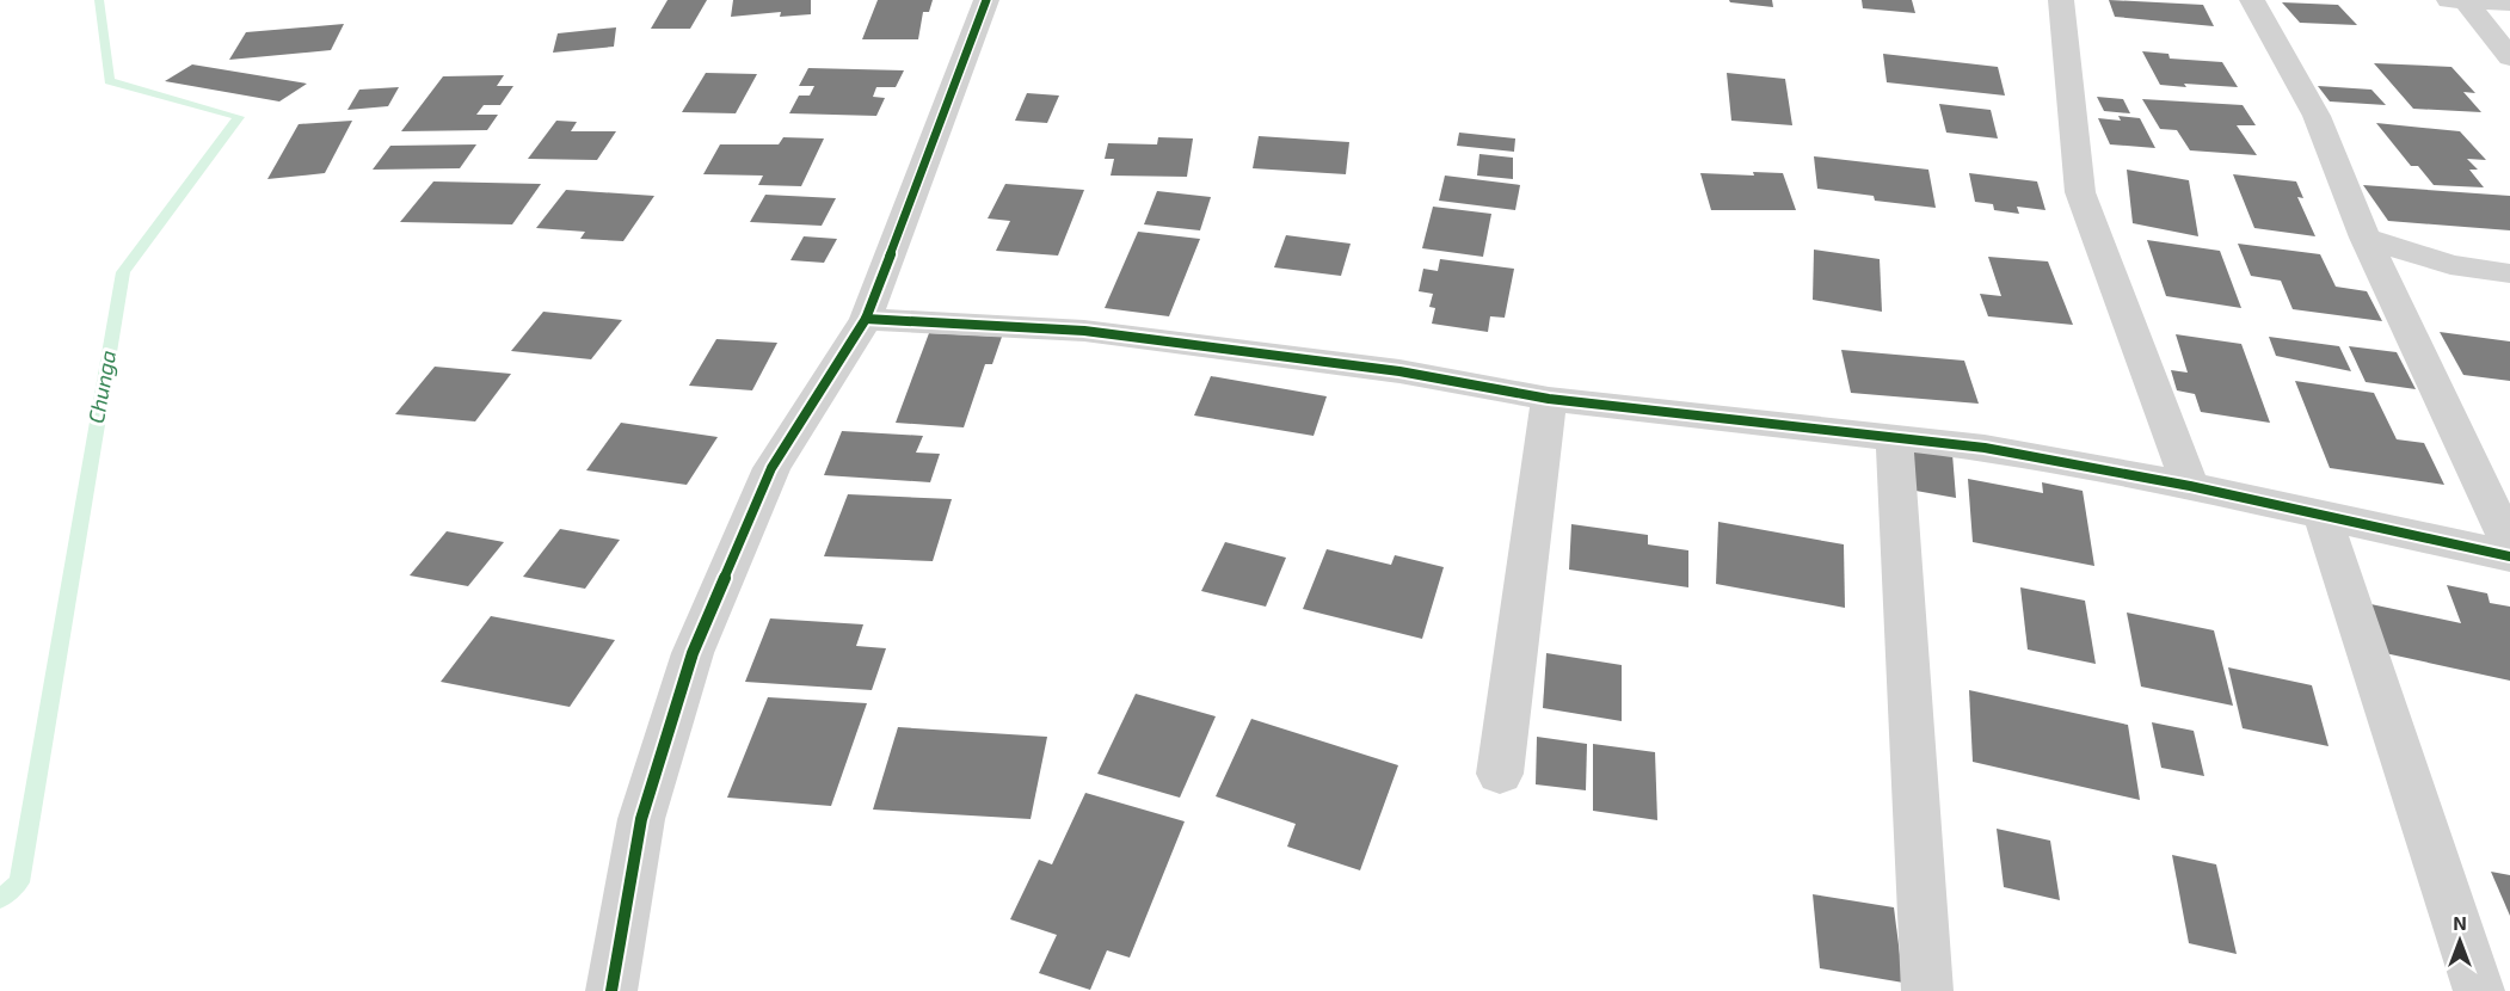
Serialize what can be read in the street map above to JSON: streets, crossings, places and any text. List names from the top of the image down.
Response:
{
  "water": ["Chunga"],
  "north": "top"
}
